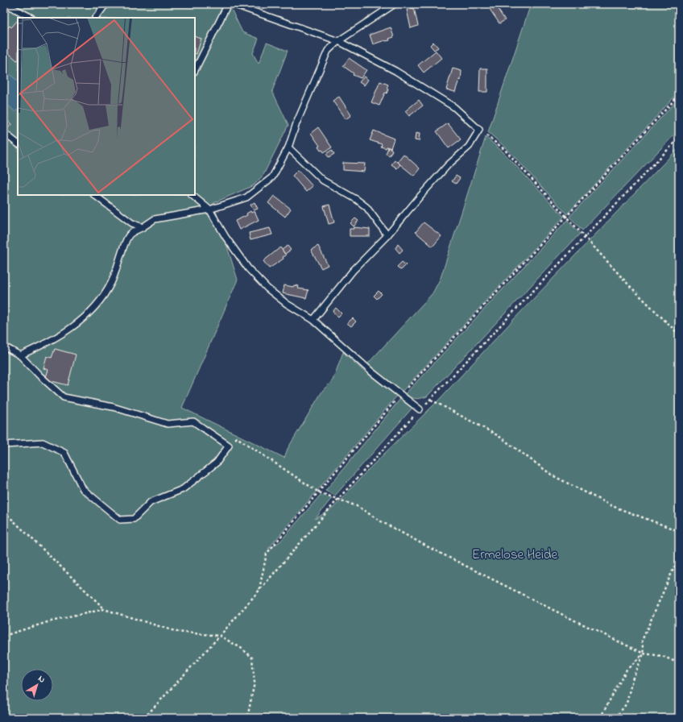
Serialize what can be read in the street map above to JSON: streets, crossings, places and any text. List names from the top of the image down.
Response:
{
  "parks": ["Ermelose Heide"],
  "north": "top right"
}
